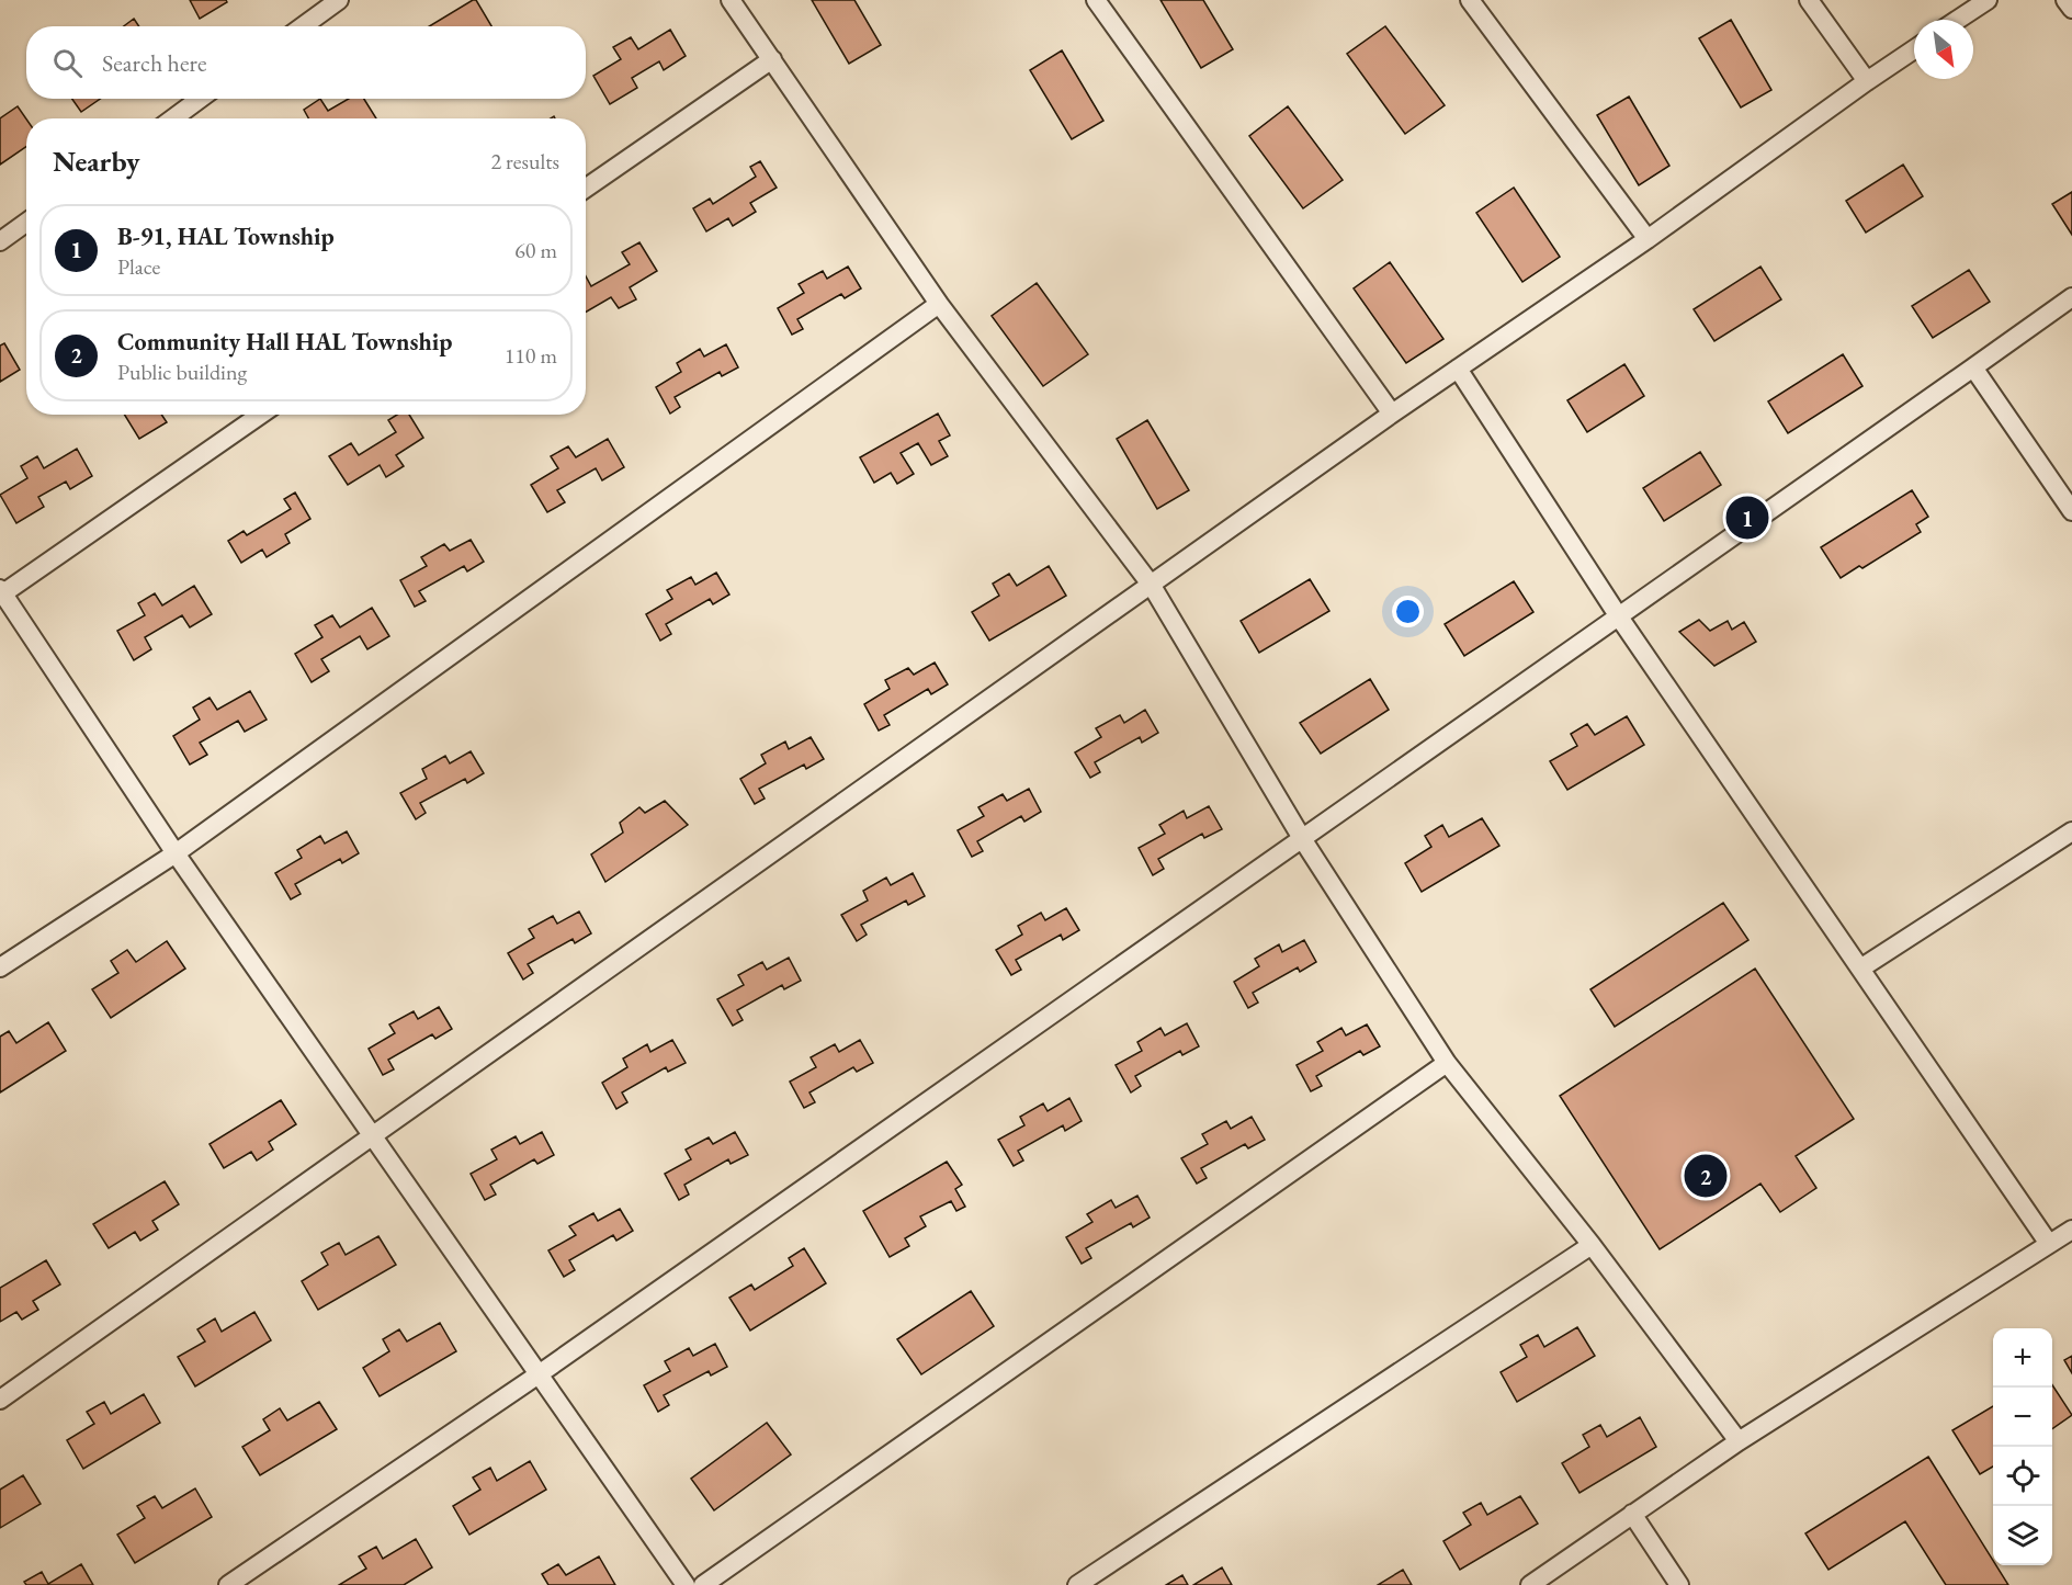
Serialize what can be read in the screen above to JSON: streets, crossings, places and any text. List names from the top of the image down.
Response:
{
  "north": "bottom right",
  "page": {
    "search": "Search here",
    "heading": ["Nearby", "2 results"],
    "list": [
      {
        "mark": "1",
        "name": "B-91, HAL Township",
        "note": "Place",
        "value": "60 m"
      },
      {
        "mark": "2",
        "name": "Community Hall HAL Township",
        "note": "Public building",
        "value": "110 m"
      }
    ],
    "pins": ["1", "2"],
    "map_buttons": ["+", "−"]
  }
}
